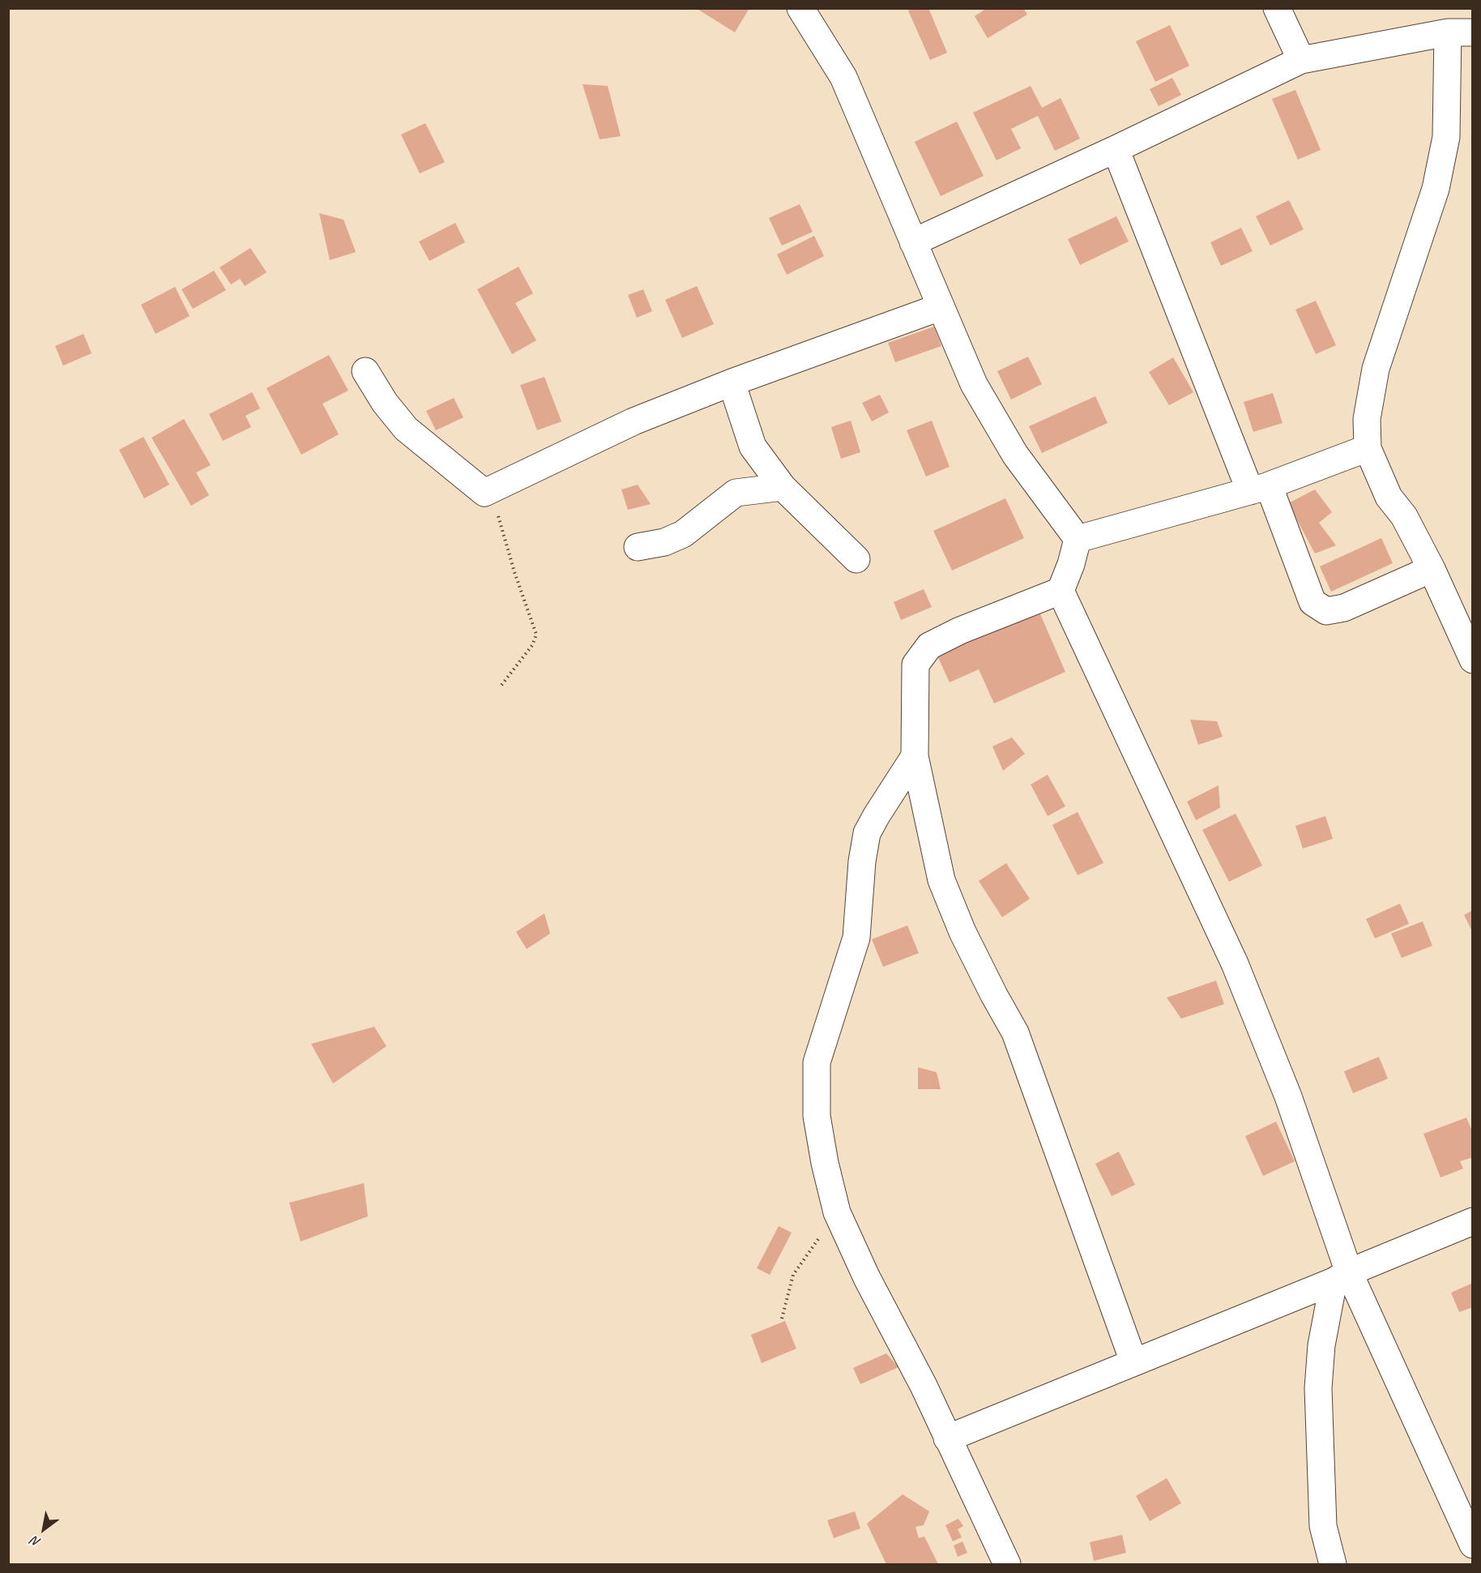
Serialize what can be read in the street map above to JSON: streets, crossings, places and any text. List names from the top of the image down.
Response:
{
  "north": "bottom left"
}
